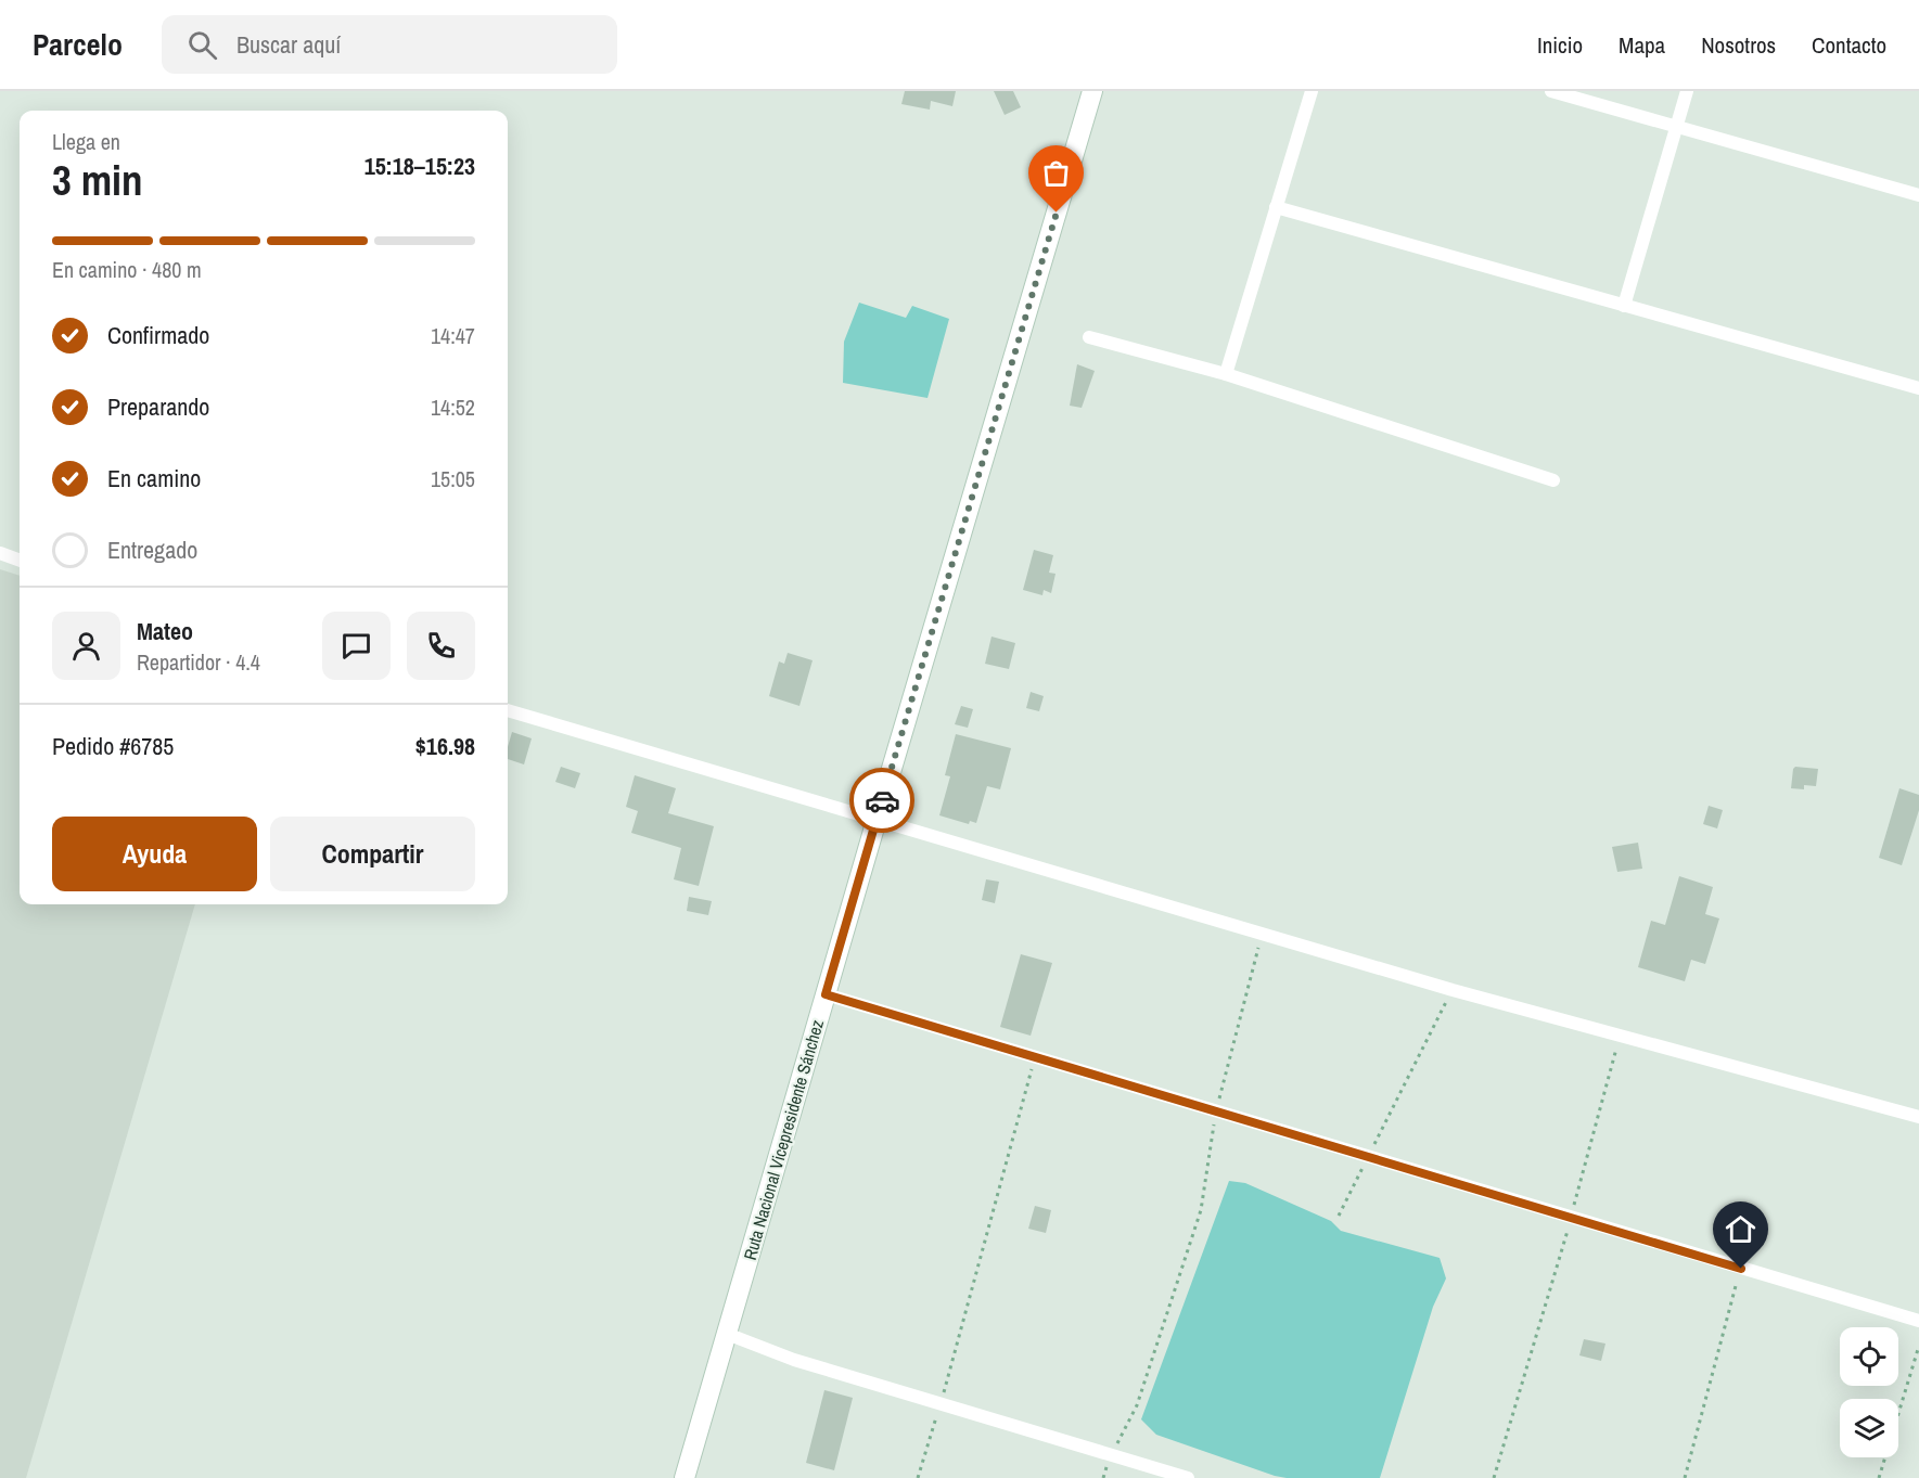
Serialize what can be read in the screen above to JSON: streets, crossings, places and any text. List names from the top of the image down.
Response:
{
  "streets": {
    "street": ["Ruta Nacional Vicepresidente Sánchez"]
  },
  "page": {
    "header": "Parcelo",
    "search": "Buscar aquí",
    "nav": [
      "Inicio",
      "Mapa",
      "Nosotros",
      "Contacto"
    ],
    "heading": ["3 min", "Llega en", "15:18–15:23"],
    "panel": [
      "Mateo",
      "Repartidor · 4.4",
      "Pedido #6785",
      "$16.98"
    ],
    "bar": "En camino · 480 m",
    "list": [
      ["Confirmado", "14:47"],
      ["Preparando", "14:52"],
      ["En camino", "15:05"],
      "Entregado"
    ],
    "buttons": ["Ayuda", "Compartir"]
  }
}
